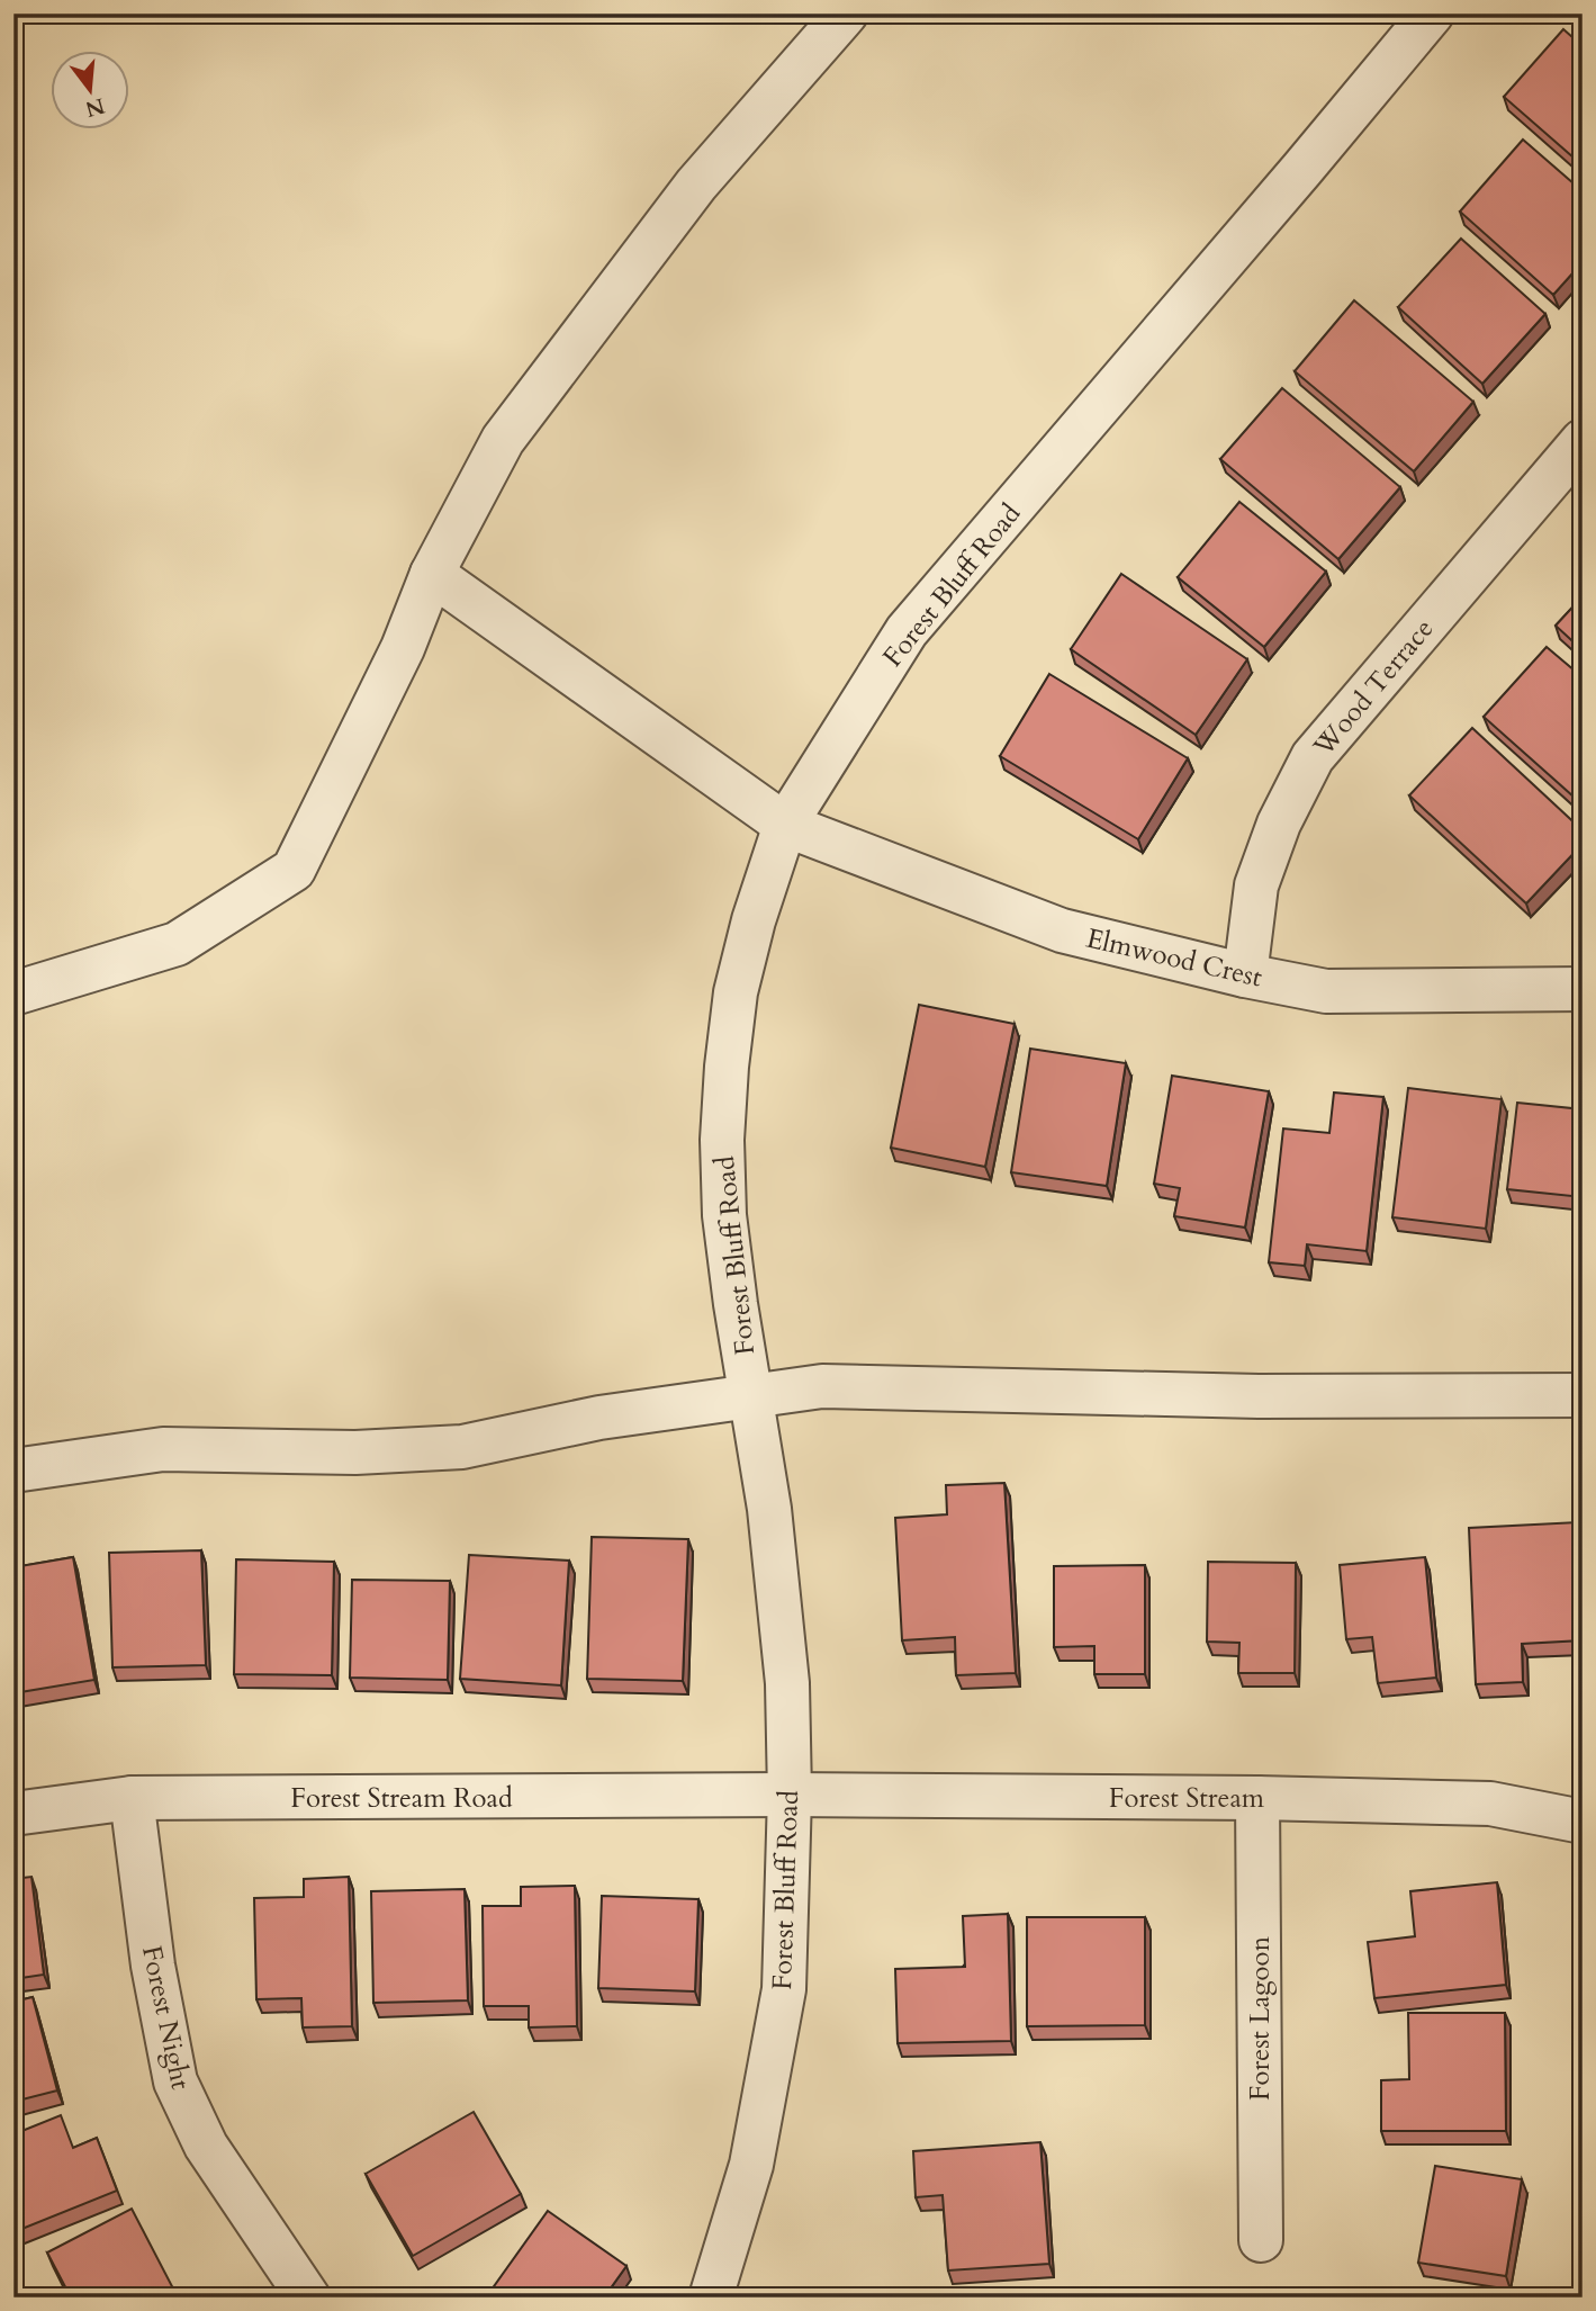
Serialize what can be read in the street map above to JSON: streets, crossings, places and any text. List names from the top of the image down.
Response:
{
  "streets": {
    "street": [
      "Forest Bluff Road",
      "Wood Terrace",
      "Elmwood Crest",
      "Forest Stream Road",
      "Forest Stream",
      "Forest Night",
      "Forest Lagoon"
    ]
  },
  "crossings": [
    ["Forest Bluff Road", "Elmwood Crest"],
    ["Forest Bluff Road", "Forest Stream Road"],
    ["Forest Bluff Road", "Forest Stream"],
    ["Wood Terrace", "Elmwood Crest"],
    ["Forest Stream Road", "Forest Stream"],
    ["Forest Stream Road", "Forest Night"],
    ["Forest Stream", "Forest Lagoon"]
  ],
  "north": "bottom"
}
